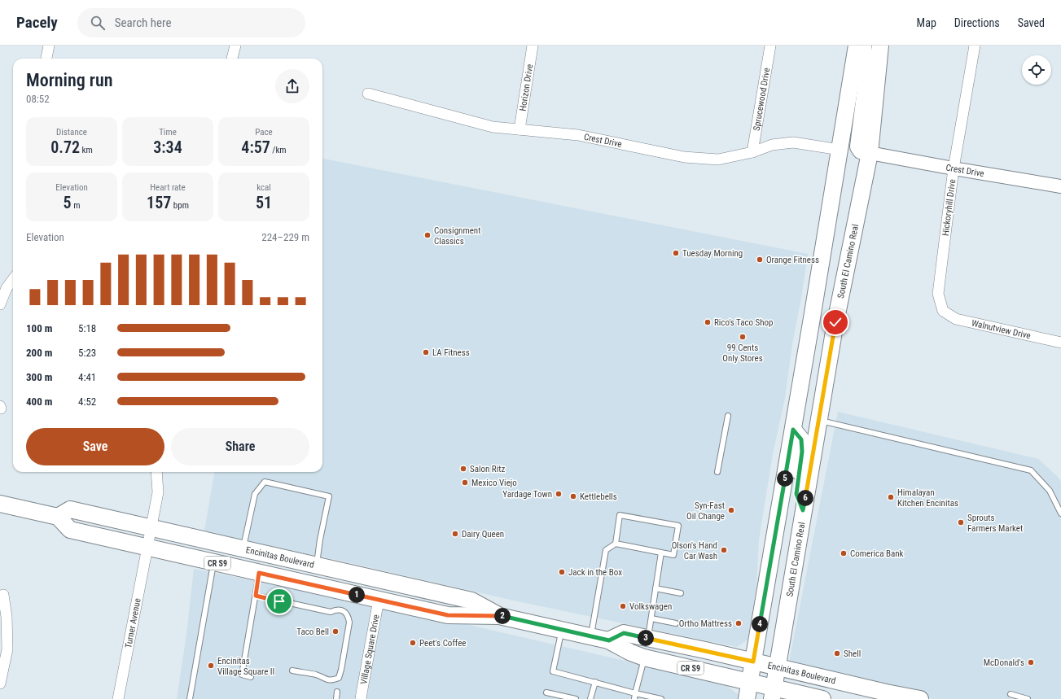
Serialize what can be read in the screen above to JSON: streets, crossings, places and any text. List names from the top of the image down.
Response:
{
  "streets": {
    "main road": ["South El Camino Real", "Encinitas Boulevard", "CR S9"],
    "street": [
      "Horizon Drive",
      "Sprucewood Drive",
      "Crest Drive",
      "Hickoryhill Drive",
      "Walnutview Drive",
      "Turner Avenue",
      "Village Square Drive"
    ]
  },
  "crossings": [
    ["Horizon Drive", "Crest Drive"],
    ["Sprucewood Drive", "Crest Drive"],
    ["Crest Drive", "Hickoryhill Drive"],
    ["Crest Drive", "South El Camino Real"],
    ["Hickoryhill Drive", "Walnutview Drive"],
    ["South El Camino Real", "Encinitas Boulevard"],
    ["Encinitas Boulevard", "Turner Avenue"],
    ["Encinitas Boulevard", "Village Square Drive"]
  ],
  "places": [
    "Consignment Classics",
    "Tuesday Morning",
    "Orange Fitness",
    "Rico's Taco Shop",
    "99 Cents Only Stores",
    "LA Fitness",
    "Salon Ritz",
    "Mexico Viejo",
    "Yardage Town",
    "Kettlebells",
    "Himalayan Kitchen Encinitas",
    "Syn-Fast Oil Change",
    "Sprouts Farmers Market",
    "Dairy Queen",
    "Olson's Hand Car Wash",
    "Comerica Bank",
    "Jack in the Box",
    "Volkswagen",
    "Ortho Mattress",
    "Taco Bell",
    "Peet's Coffee",
    "Shell",
    "McDonald's",
    "Encinitas Village Square II"
  ],
  "page": {
    "header": "Pacely",
    "search": "Search here",
    "nav": ["Map", "Directions", "Saved"],
    "heading": ["Morning run", "08:52"],
    "stats": [
      ["Distance", "0.72 km"],
      ["Time", "3:34"],
      ["Pace", "4:57 /km"],
      ["Elevation", "5 m"],
      ["Heart rate", "157 bpm"],
      ["kcal", "51"]
    ],
    "chart": ["Elevation", "224–229 m"],
    "list": [
      {
        "name": "100 m",
        "note": "5:18"
      },
      {
        "name": "200 m",
        "note": "5:23"
      },
      {
        "name": "300 m",
        "note": "4:41"
      },
      {
        "name": "400 m",
        "note": "4:52"
      }
    ],
    "buttons": ["Save", "Share"],
    "pins": [
      "5",
      "6",
      "1",
      "2",
      "4",
      "3"
    ]
  }
}
